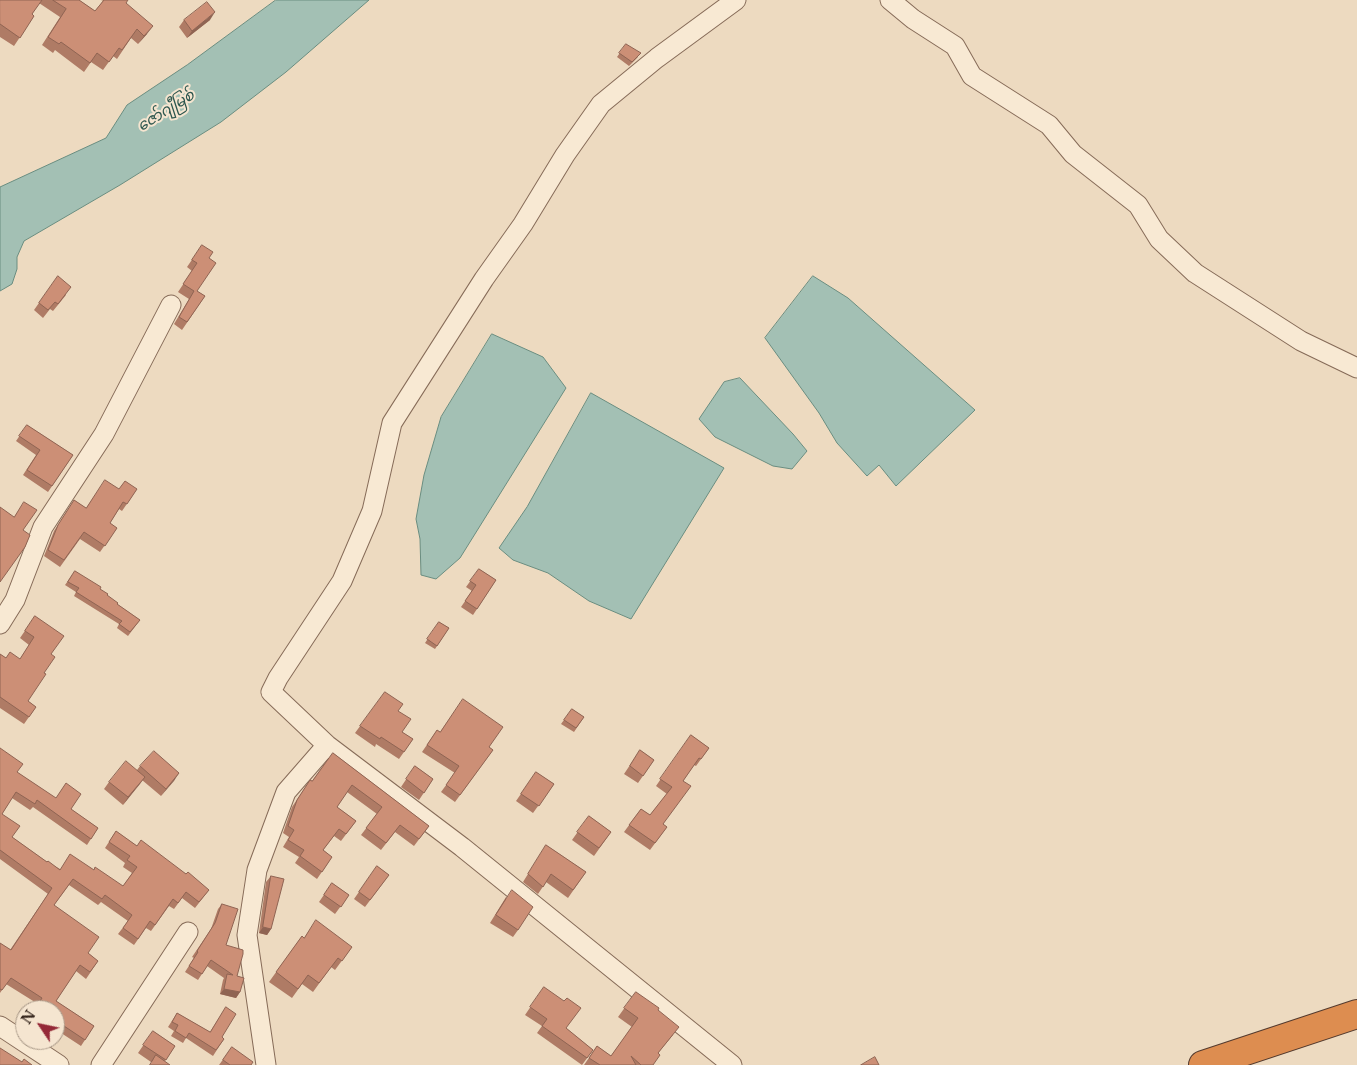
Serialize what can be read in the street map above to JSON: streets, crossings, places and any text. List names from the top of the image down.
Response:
{
  "water": ["ဇော်ဂျီမြစ်"],
  "north": "top left"
}
